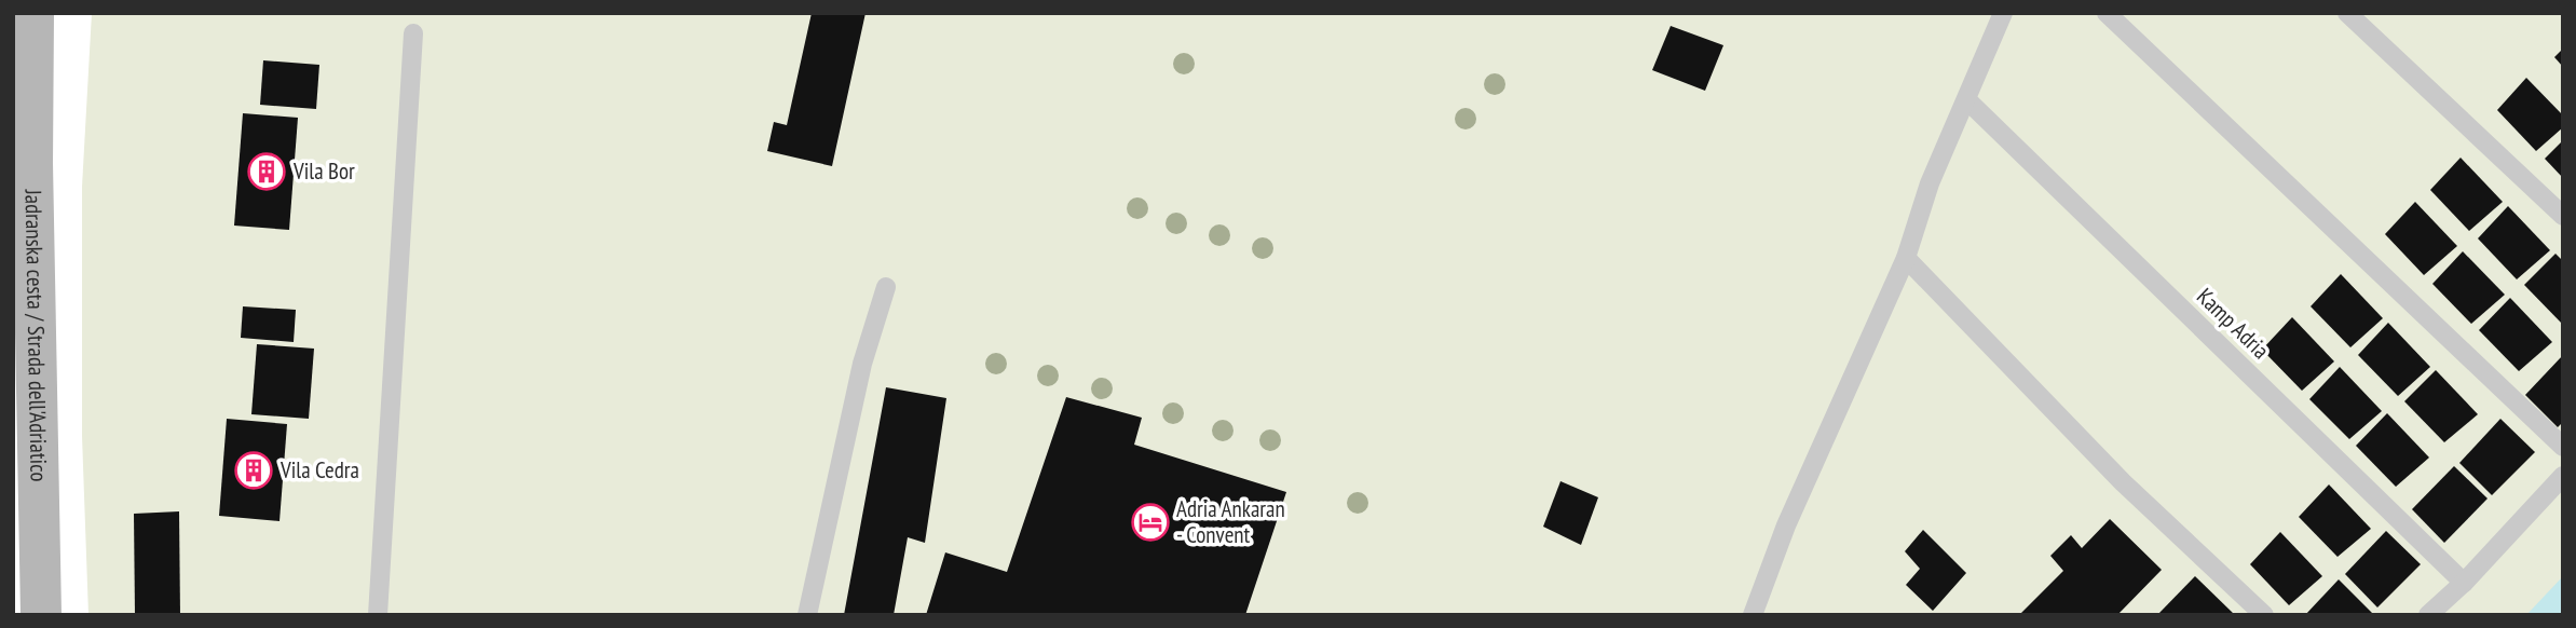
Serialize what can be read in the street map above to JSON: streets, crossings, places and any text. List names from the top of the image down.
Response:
{
  "streets": {
    "main road": ["Jadranska cesta / Strada dell'Adriatico"],
    "lane": ["Kamp Adria"]
  },
  "places": {
    "building": ["Vila Bor", "Vila Cedra"],
    "hotel": ["Adria Ankaran - Convent"]
  }
}
